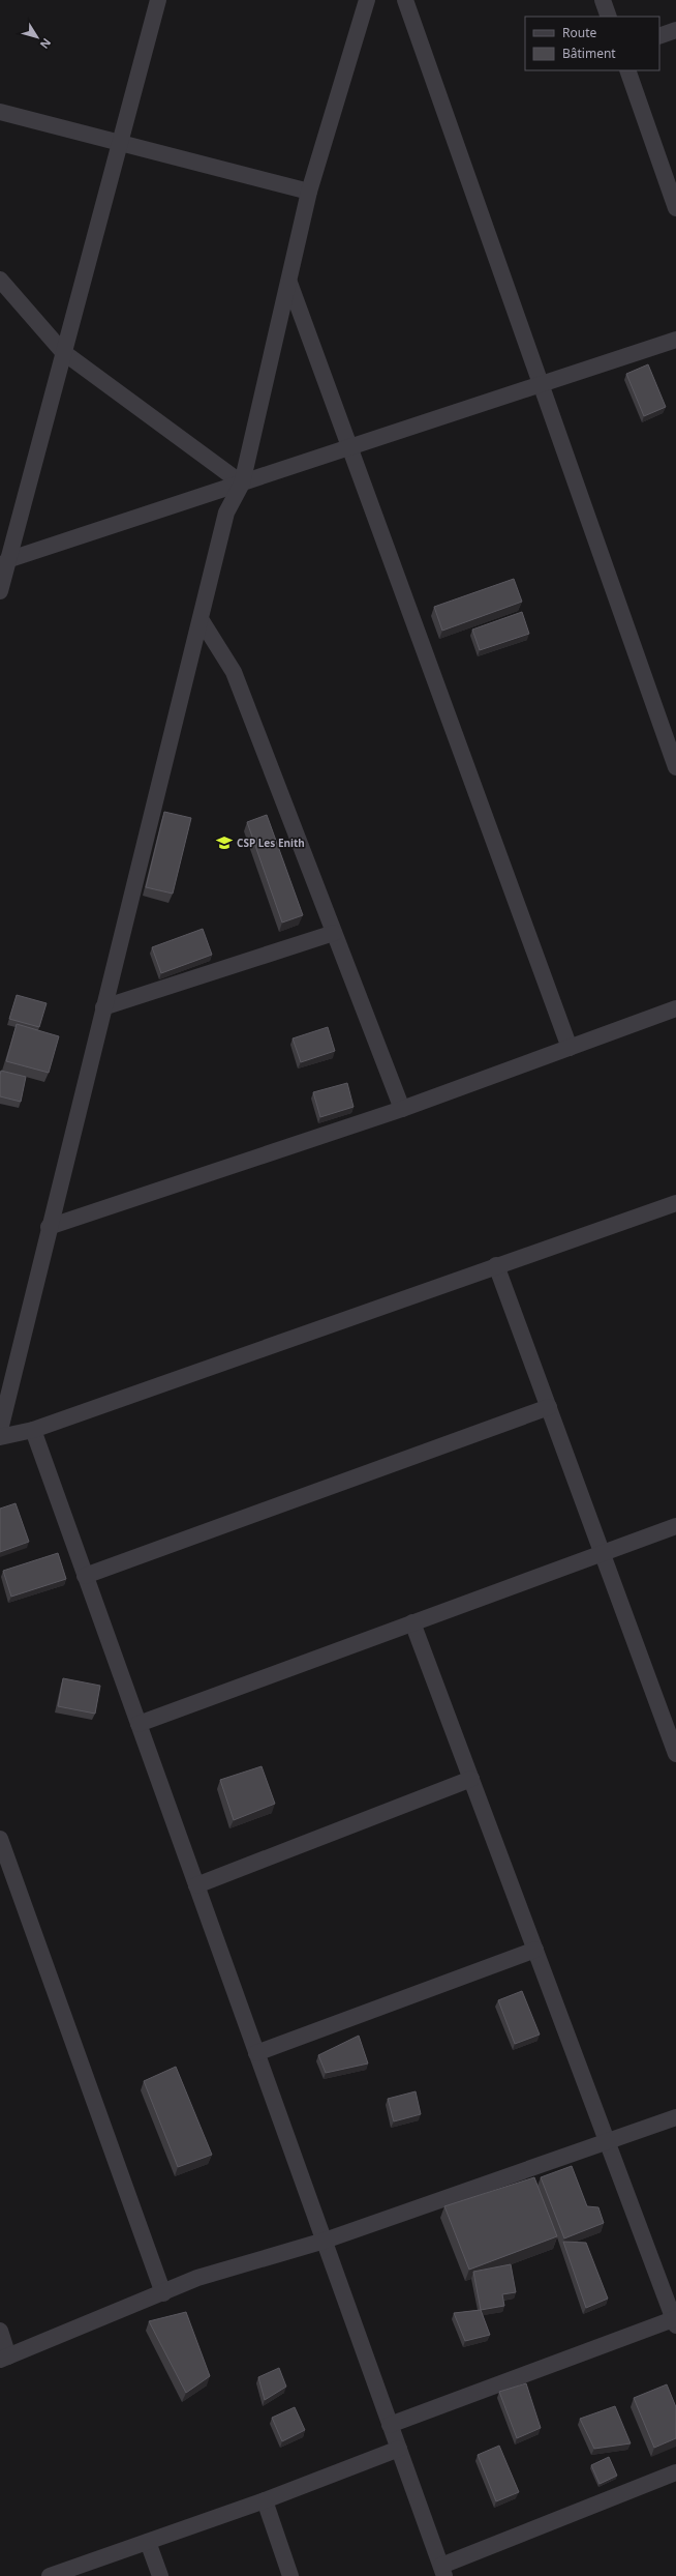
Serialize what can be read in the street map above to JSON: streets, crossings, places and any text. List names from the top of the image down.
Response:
{
  "places": {
    "school or university": ["CSP Les Enith"]
  },
  "legend": ["Route", "Bâtiment"],
  "north": "bottom right"
}
